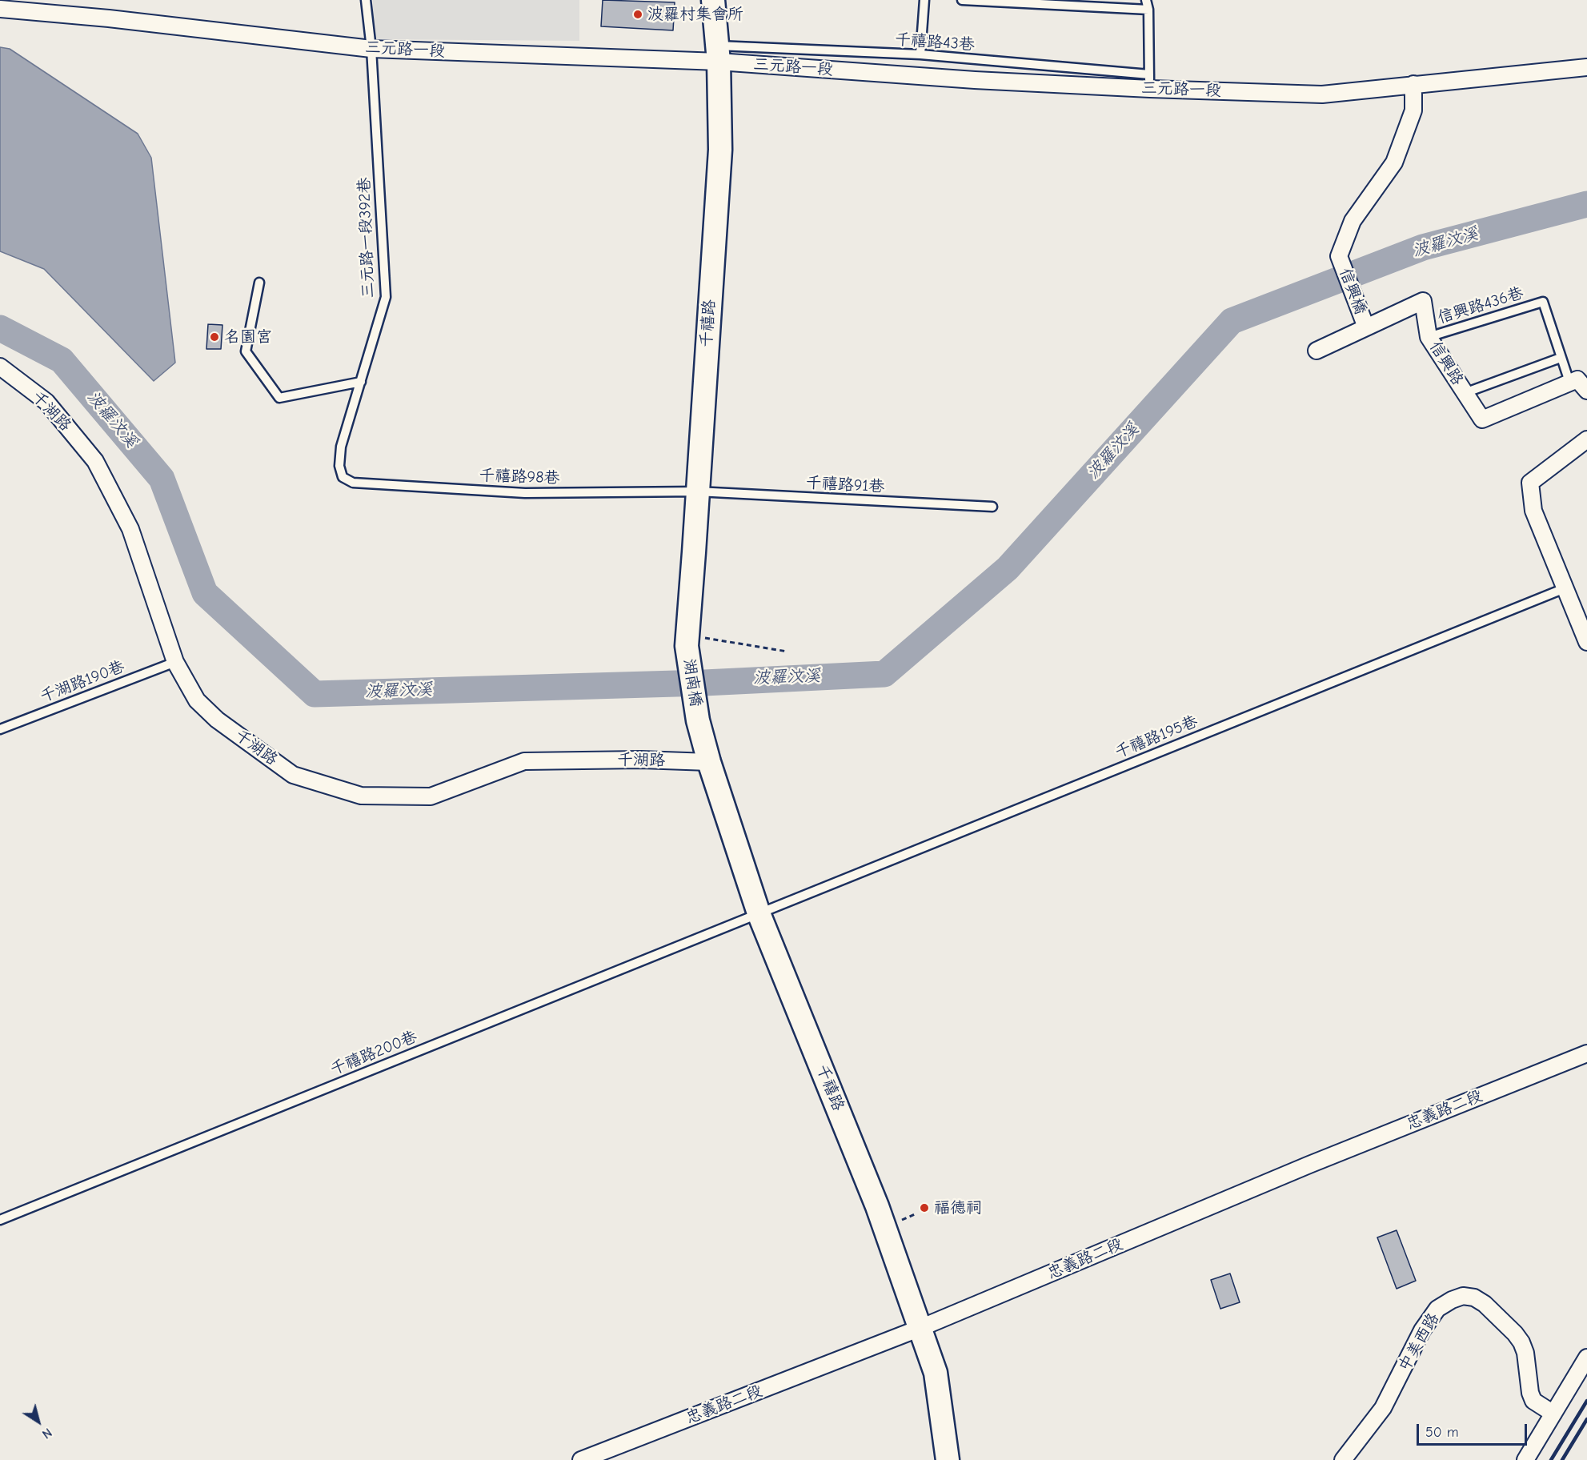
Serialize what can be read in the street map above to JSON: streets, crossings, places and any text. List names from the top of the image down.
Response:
{
  "streets": {
    "street": [
      "三元路一段",
      "信興橋",
      "千禧路",
      "信興路",
      "千湖路",
      "湖南橋",
      "忠義路二段",
      "中美西路"
    ],
    "lane": [
      "千禧路43巷",
      "三元路一段392巷",
      "信興路436巷",
      "千禧路98巷",
      "千禧路91巷",
      "千湖路190巷",
      "千禧路195巷",
      "千禧路200巷"
    ]
  },
  "crossings": [
    ["千禧路43巷", "三元路一段"],
    ["千禧路43巷", "千禧路"],
    ["三元路一段", "三元路一段392巷"],
    ["三元路一段", "信興橋"],
    ["三元路一段", "千禧路"],
    ["三元路一段392巷", "千禧路98巷"],
    ["信興橋", "信興路"],
    ["信興路436巷", "信興路"],
    ["千禧路", "千湖路"],
    ["千禧路", "千禧路98巷"],
    ["千禧路", "千禧路91巷"],
    ["千禧路", "湖南橋"],
    ["千禧路", "千禧路195巷"],
    ["千禧路", "千禧路200巷"],
    ["千禧路", "忠義路二段"],
    ["千湖路", "千湖路190巷"],
    ["千禧路98巷", "千禧路91巷"],
    ["千禧路195巷", "千禧路200巷"]
  ],
  "water": ["波羅汶溪"],
  "places": ["波羅村集會所", "名園宮", "福德祠"],
  "scale_bar": "50 m",
  "north": "bottom right"
}
